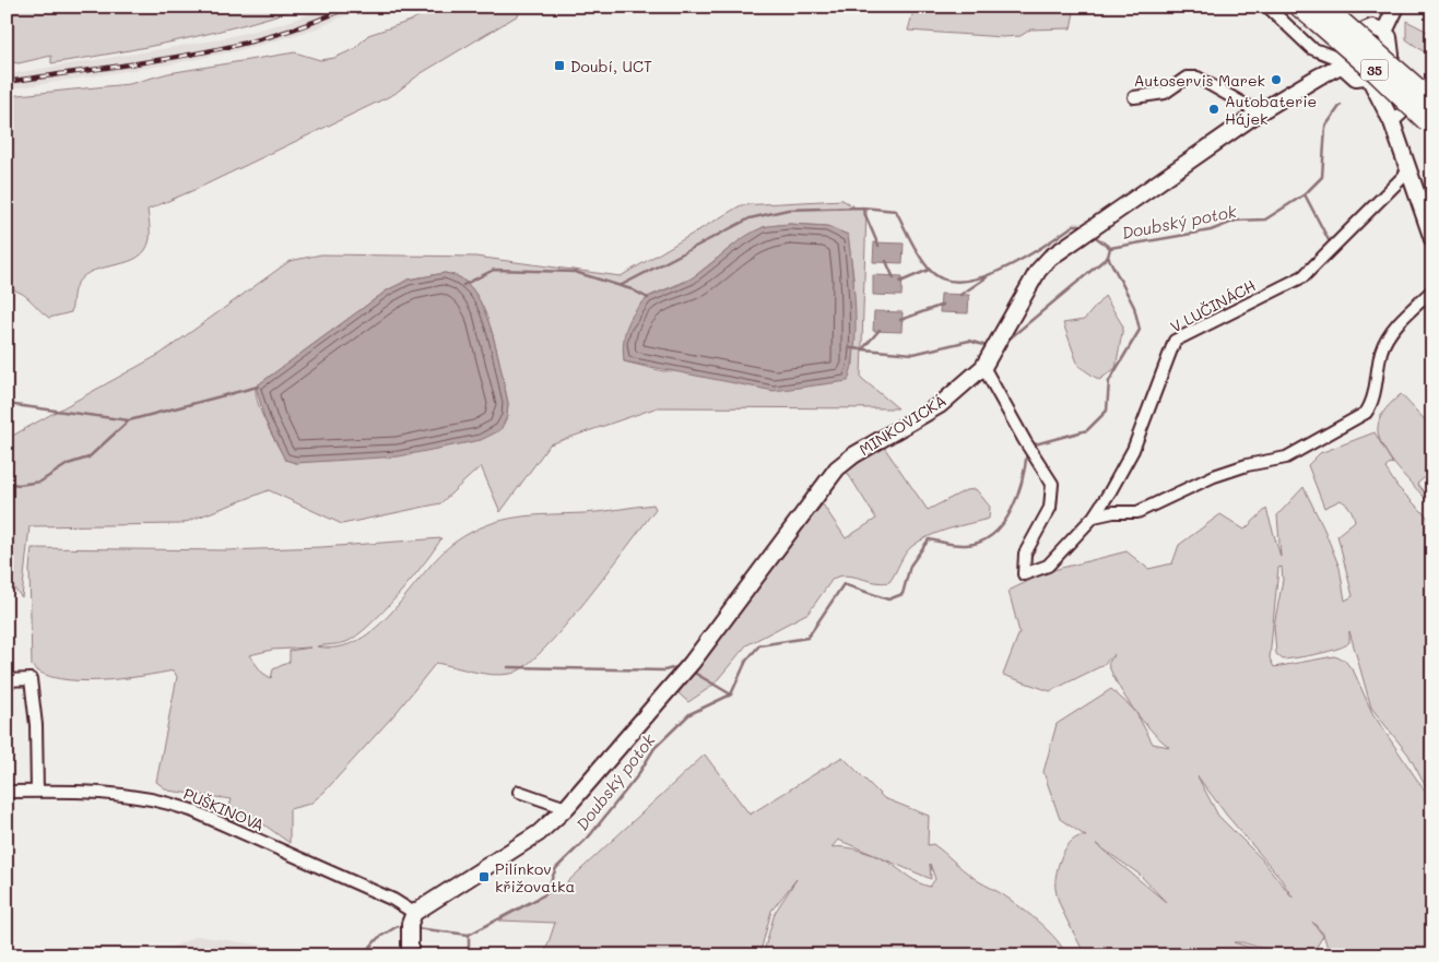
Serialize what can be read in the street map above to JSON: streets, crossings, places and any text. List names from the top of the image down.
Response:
{
  "streets": {
    "highway": ["35"],
    "street": ["V LUČINÁCH", "MINKOVICKÁ", "PUŠKINOVA"]
  },
  "crossings": [
    ["V LUČINÁCH", "MINKOVICKÁ"],
    ["MINKOVICKÁ", "PUŠKINOVA"]
  ],
  "water": ["Doubský potok"],
  "places": {
    "transit": ["Doubí, UCT", "Pilínkov křižovatka"],
    "other": ["Autoservis Marek", "Autobaterie Hájek"]
  }
}
